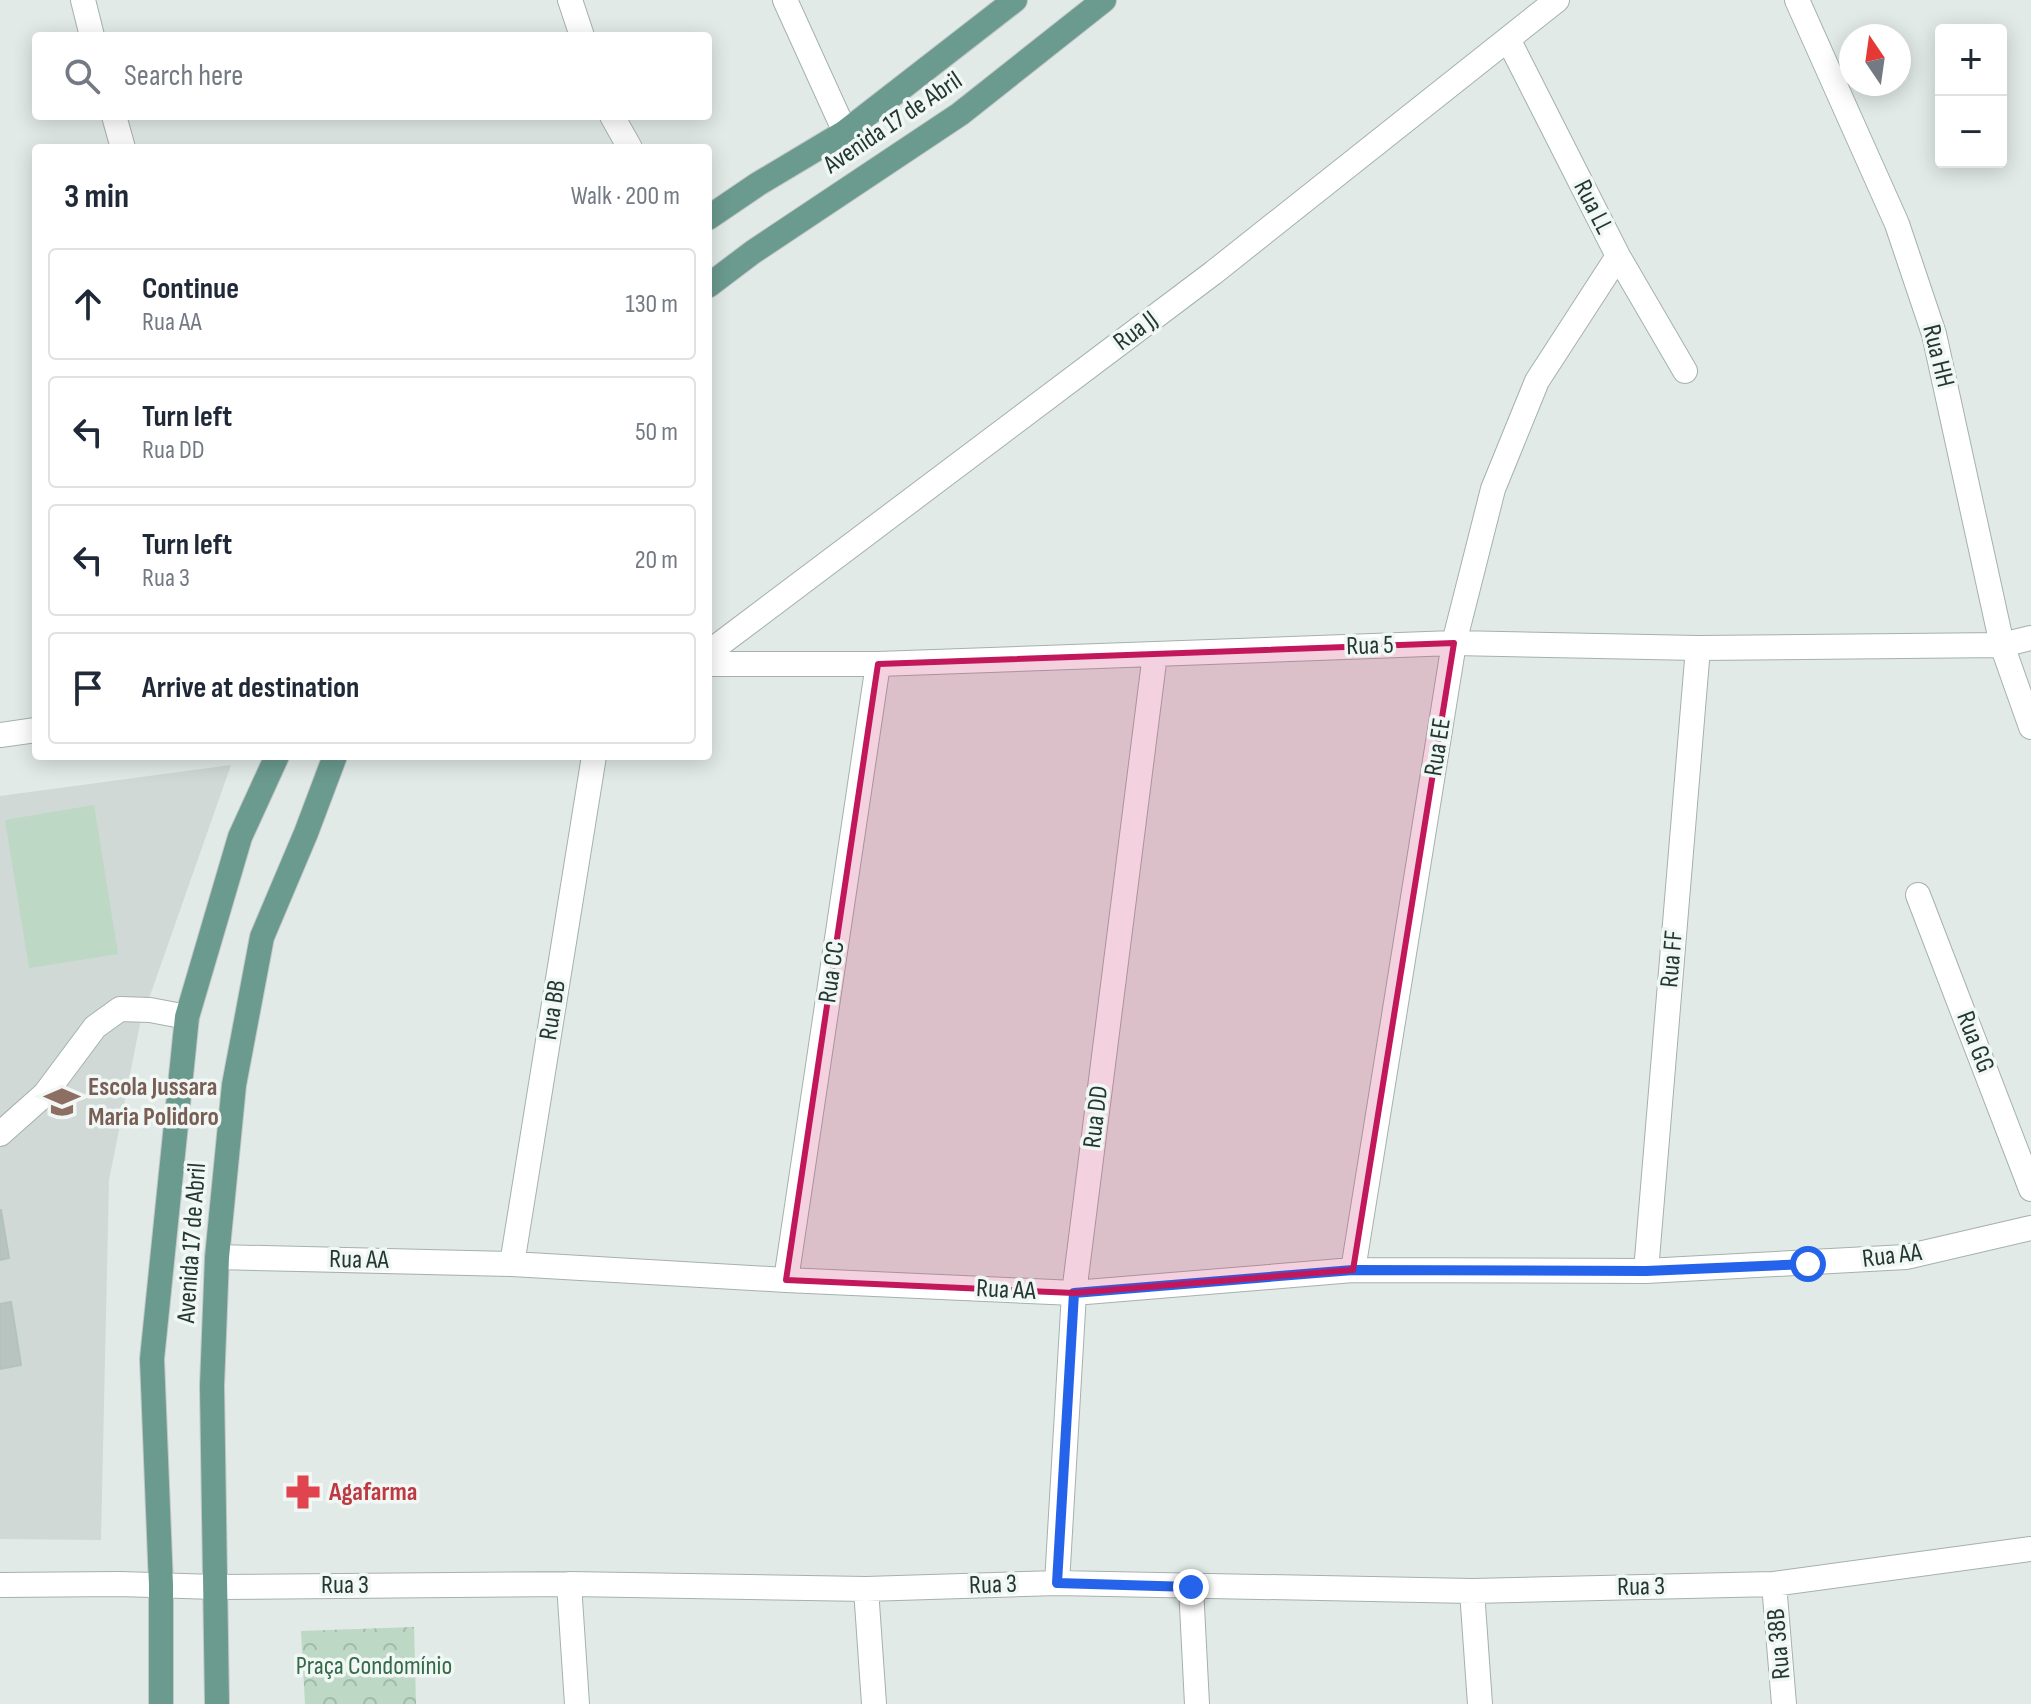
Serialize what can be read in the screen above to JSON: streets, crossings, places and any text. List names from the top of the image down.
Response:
{
  "streets": {
    "main road": ["Avenida 17 de Abril"],
    "street": [
      "Rua LL",
      "Rua JJ",
      "Rua HH",
      "Rua 5",
      "Rua EE",
      "Rua FF",
      "Rua CC",
      "Rua BB",
      "Rua GG",
      "Rua DD",
      "Rua AA",
      "Rua 3",
      "Rua 38B"
    ]
  },
  "crossings": [
    ["Avenida 17 de Abril", "Rua AA"],
    ["Avenida 17 de Abril", "Rua 3"],
    ["Rua LL", "Rua JJ"],
    ["Rua LL", "Rua EE"],
    ["Rua HH", "Rua 5"],
    ["Rua 5", "Rua EE"],
    ["Rua 5", "Rua FF"],
    ["Rua 5", "Rua CC"],
    ["Rua 5", "Rua DD"],
    ["Rua EE", "Rua AA"],
    ["Rua FF", "Rua AA"],
    ["Rua CC", "Rua AA"],
    ["Rua BB", "Rua AA"],
    ["Rua DD", "Rua AA"],
    ["Rua DD", "Rua 3"],
    ["Rua 3", "Rua 38B"]
  ],
  "parks": ["Praça Condomínio"],
  "places": {
    "school or university": ["Escola Jussara Maria Polidoro"],
    "pharmacy": ["Agafarma"]
  },
  "north": "top",
  "page": {
    "map_buttons": ["+", "−"],
    "search": "Search here",
    "heading": ["3 min", "Walk · 200 m"],
    "list": [
      ["Continue", "Rua AA", "130 m"],
      ["Turn left", "Rua DD", "50 m"],
      ["Turn left", "Rua 3", "20 m"],
      "Arrive at destination"
    ]
  }
}
